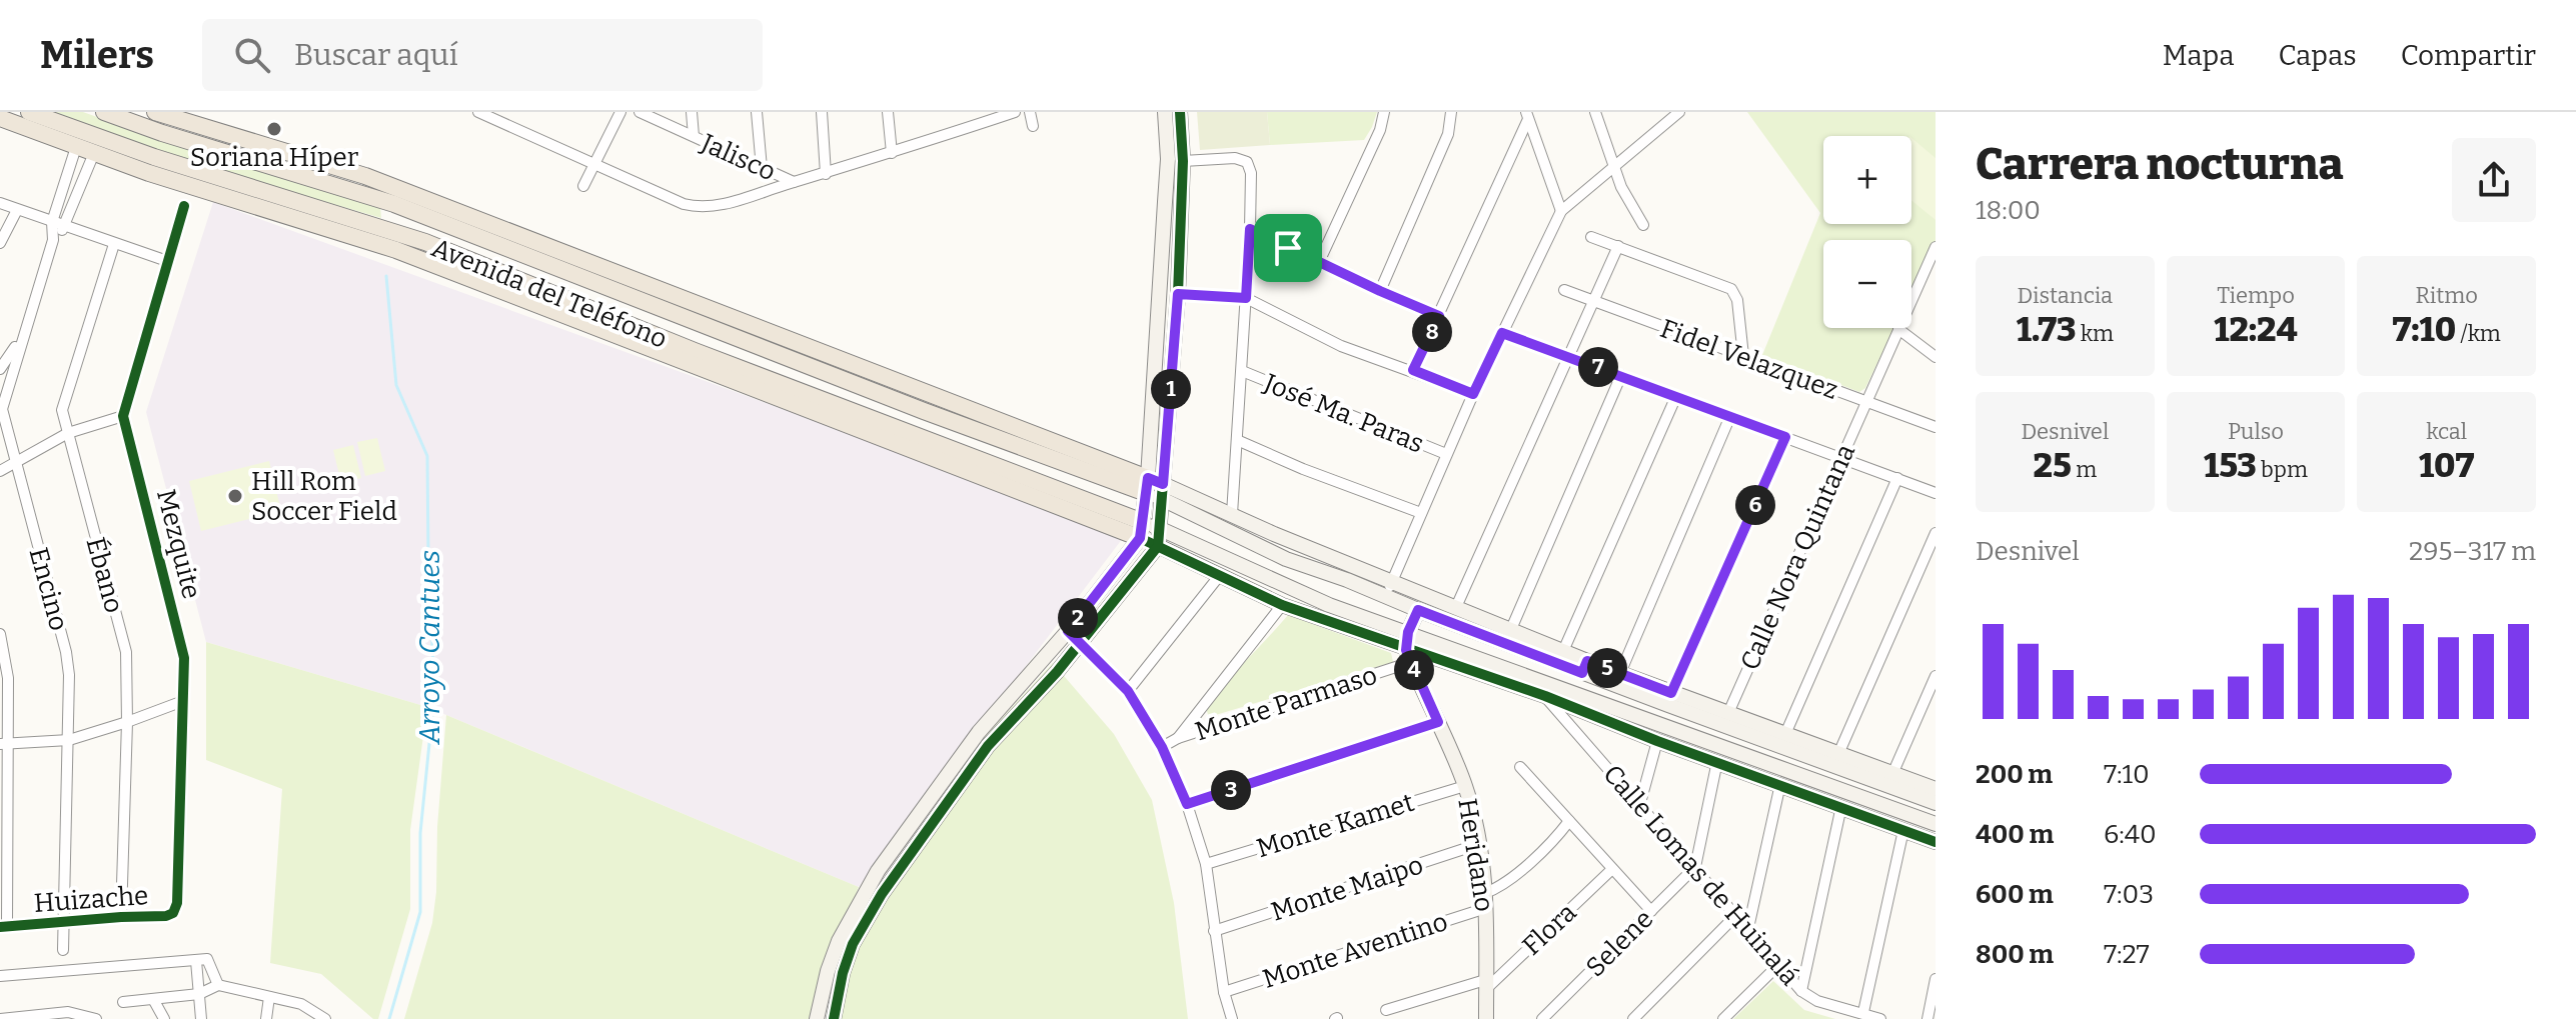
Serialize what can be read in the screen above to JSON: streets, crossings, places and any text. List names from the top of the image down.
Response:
{
  "streets": {
    "main road": ["Avenida del Teléfono"],
    "street": [
      "Jalisco",
      "Fidel Velazquez",
      "José Ma. Paras",
      "Mezquite",
      "Calle Nora Quintana",
      "Ébano",
      "Encino",
      "Monte Parmaso",
      "Monte Kamet",
      "Heridano",
      "Calle Lomas de Huinalá",
      "Monte Maipo",
      "Huizache",
      "Flora",
      "Selene",
      "Monte Aventino"
    ]
  },
  "crossings": [
    ["Fidel Velazquez", "Calle Nora Quintana"],
    ["Mezquite", "Huizache"],
    ["Ébano", "Huizache"],
    ["Encino", "Huizache"],
    ["Monte Parmaso", "Heridano"],
    ["Monte Kamet", "Heridano"],
    ["Heridano", "Monte Maipo"],
    ["Heridano", "Flora"],
    ["Heridano", "Monte Aventino"],
    ["Calle Lomas de Huinalá", "Selene"]
  ],
  "water": ["Arroyo Cantues"],
  "places": ["Soriana Híper", "Hill Rom Soccer Field"],
  "page": {
    "header": "Milers",
    "search": "Buscar aquí",
    "nav": ["Mapa", "Capas", "Compartir"],
    "heading": ["Carrera nocturna", "18:00"],
    "map_buttons": ["+", "−"],
    "stats": [
      ["Distancia", "1.73 km"],
      ["Tiempo", "12:24"],
      ["Ritmo", "7:10 /km"],
      ["Desnivel", "25 m"],
      ["Pulso", "153 bpm"],
      ["kcal", "107"]
    ],
    "pins": [
      "8",
      "7",
      "1",
      "6",
      "2",
      "5",
      "4",
      "3"
    ],
    "chart": ["Desnivel", "295–317 m"],
    "list": [
      {
        "name": "200 m",
        "note": "7:10"
      },
      {
        "name": "400 m",
        "note": "6:40"
      },
      {
        "name": "600 m",
        "note": "7:03"
      },
      {
        "name": "800 m",
        "note": "7:27"
      }
    ]
  }
}
